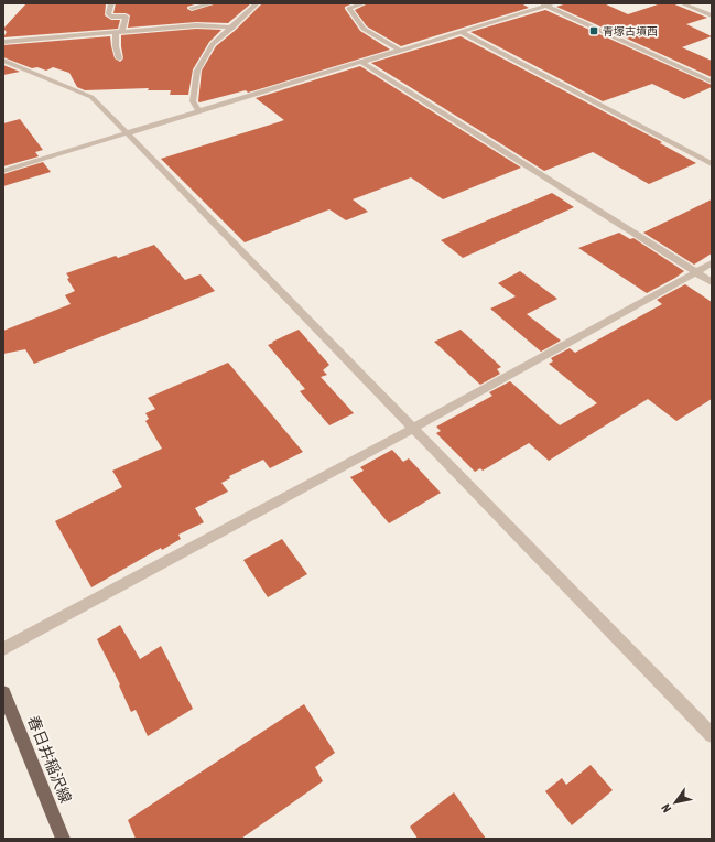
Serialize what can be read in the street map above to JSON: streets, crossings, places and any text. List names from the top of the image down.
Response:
{
  "streets": {
    "main road": ["春日井稲沢線"]
  },
  "places": {
    "transit": ["青塚古墳西"]
  },
  "north": "bottom left"
}
